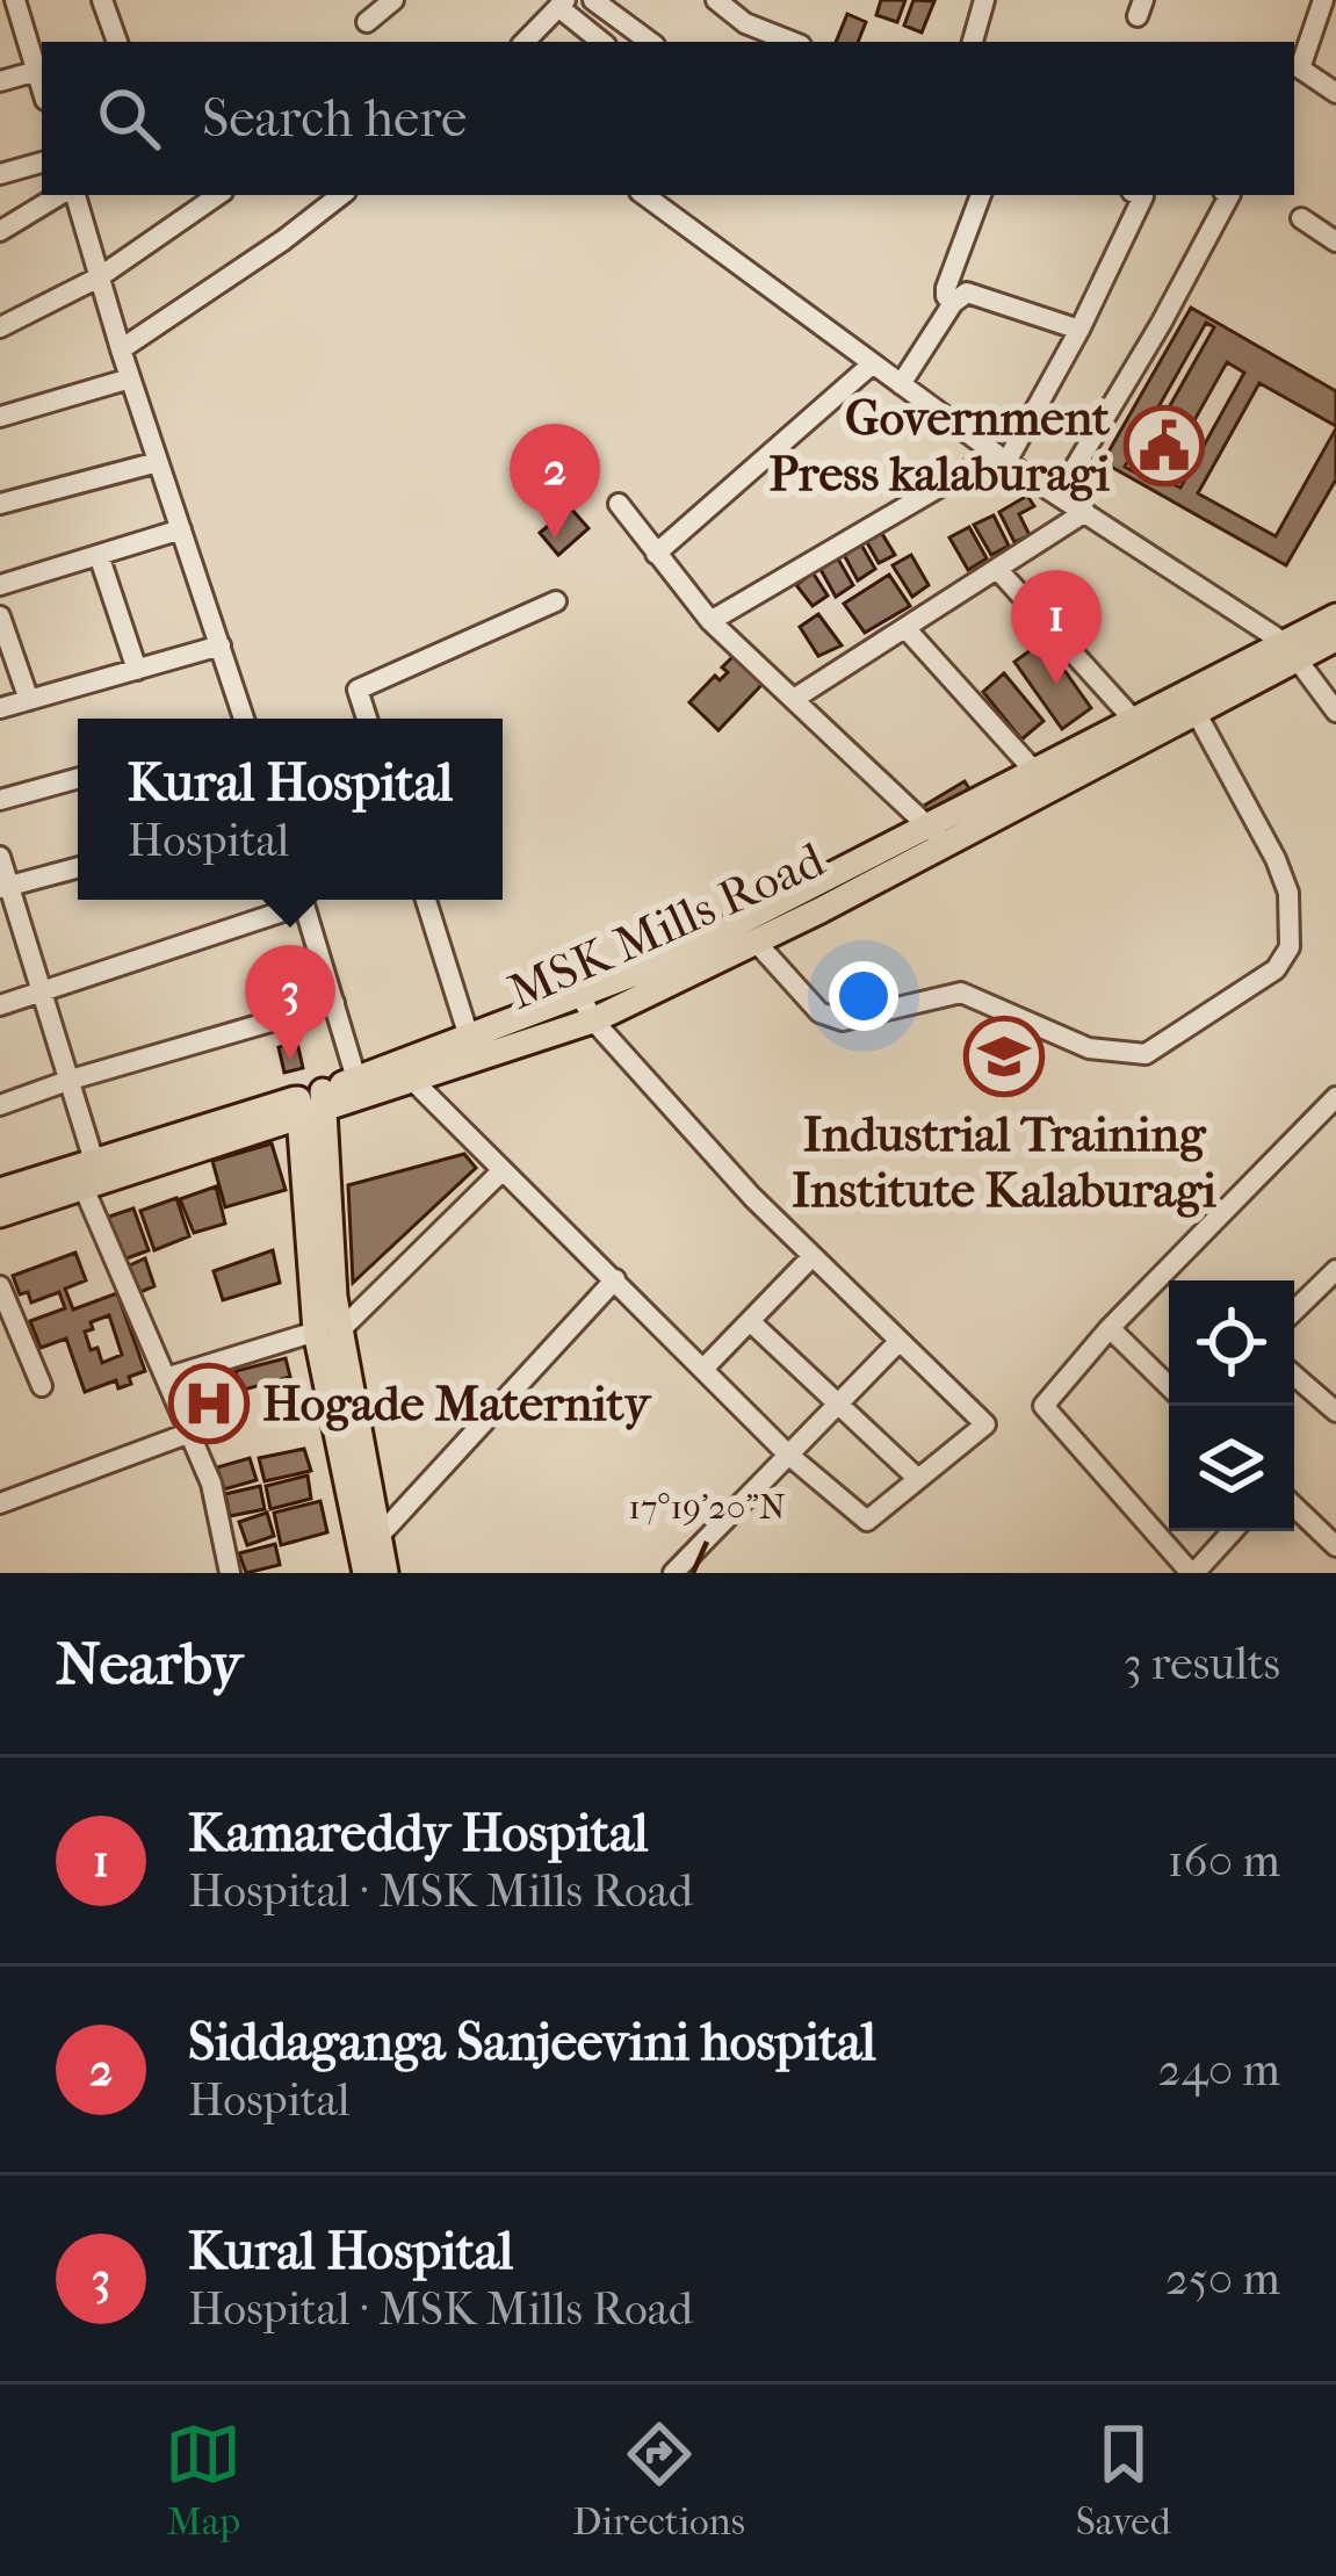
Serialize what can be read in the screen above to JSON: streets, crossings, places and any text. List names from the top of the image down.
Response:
{
  "streets": {
    "main road": ["MSK Mills Road"]
  },
  "places": {
    "public building": ["Government Press kalaburagi"],
    "school or university": ["Industrial Training Institute Kalaburagi"],
    "hospital": ["Hogade Maternity"]
  },
  "page": {
    "search": "Search here",
    "pins": ["2", "1", "3"],
    "popup": ["Kural Hospital", "Hospital"],
    "heading": ["Nearby", "3 results"],
    "list": [
      {
        "mark": "1",
        "name": "Kamareddy Hospital",
        "note": "Hospital · MSK Mills Road",
        "value": "160 m"
      },
      {
        "mark": "2",
        "name": "Siddaganga Sanjeevini hospital",
        "note": "Hospital",
        "value": "240 m"
      },
      {
        "mark": "3",
        "name": "Kural Hospital",
        "note": "Hospital · MSK Mills Road",
        "value": "250 m"
      }
    ],
    "nav": ["Map", "Directions", "Saved"]
  },
  "coordinates": ["17°19'20\"N"]
}
